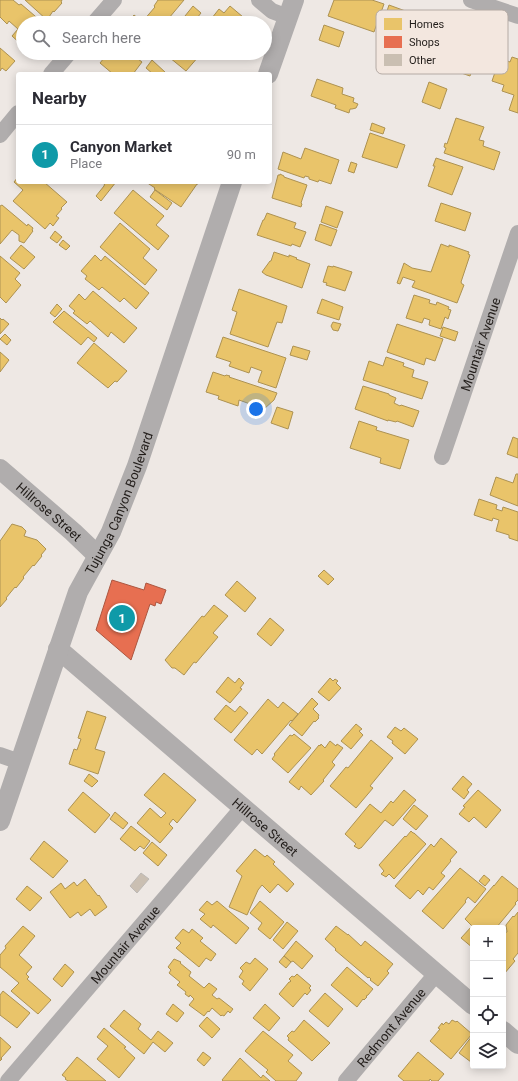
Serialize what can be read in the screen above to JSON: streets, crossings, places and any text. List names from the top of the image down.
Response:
{
  "streets": {
    "street": [
      "Mountair Avenue",
      "Tujunga Canyon Boulevard",
      "Hillrose Street",
      "Redmont Avenue"
    ]
  },
  "crossings": [
    ["Mountair Avenue", "Hillrose Street"],
    ["Tujunga Canyon Boulevard", "Hillrose Street"],
    ["Hillrose Street", "Redmont Avenue"]
  ],
  "legend": ["Homes", "Shops", "Other"],
  "page": {
    "search": "Search here",
    "heading": "Nearby",
    "list": [
      {
        "mark": "1",
        "name": "Canyon Market",
        "note": "Place",
        "value": "90 m"
      }
    ],
    "pins": "1",
    "map_buttons": ["+", "−"]
  }
}
